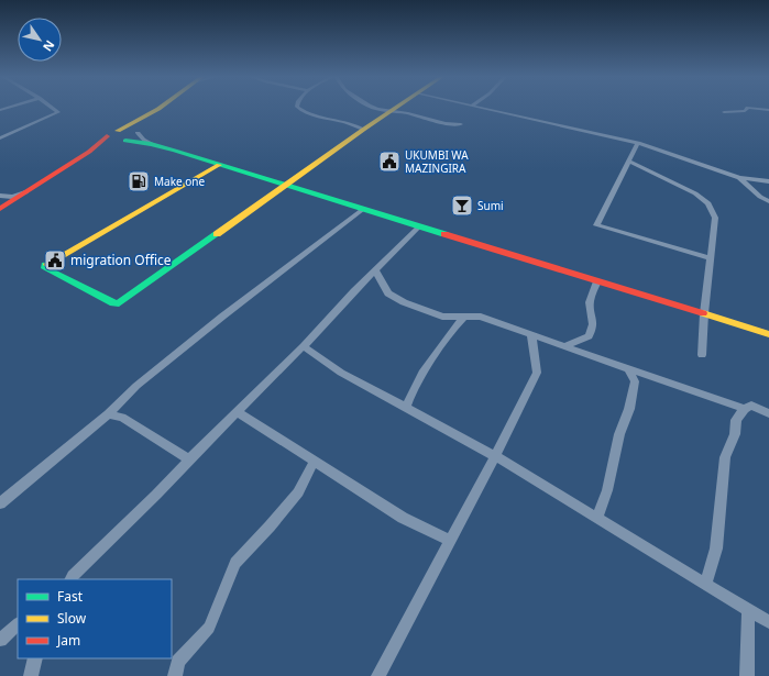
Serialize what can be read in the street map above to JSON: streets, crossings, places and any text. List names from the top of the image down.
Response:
{
  "places": {
    "public building": ["UKUMBI WA MAZINGIRA", "migration Office"],
    "fuel station": ["Make one"],
    "bar": ["Sumi"]
  },
  "legend": ["Fast", "Slow", "Jam"],
  "north": "bottom right"
}
